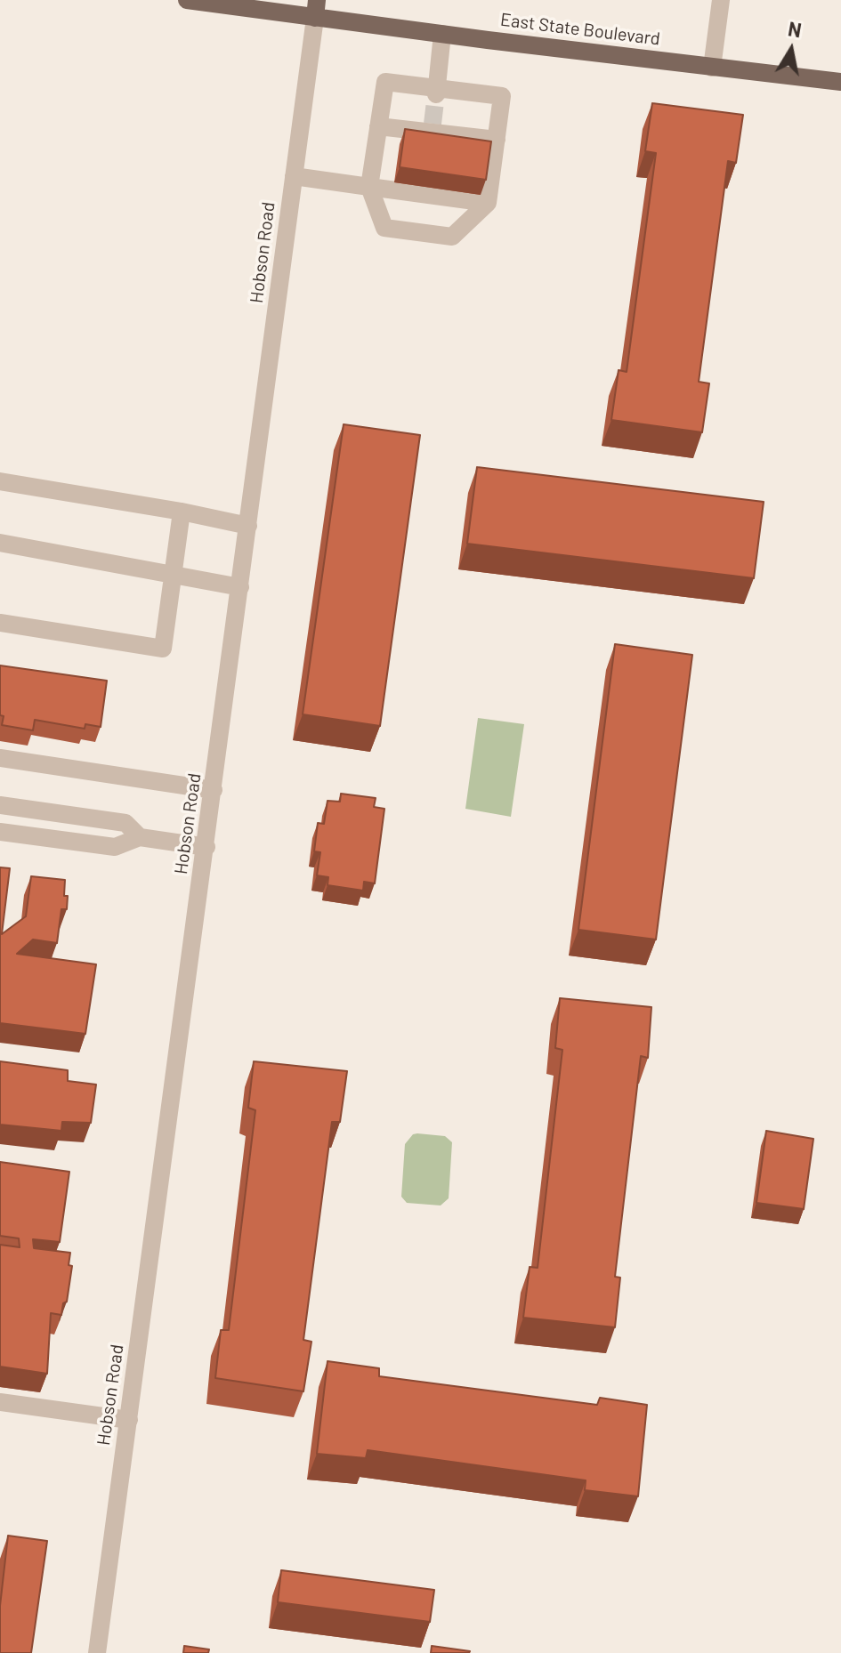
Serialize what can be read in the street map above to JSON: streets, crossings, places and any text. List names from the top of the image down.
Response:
{
  "streets": {
    "main road": ["East State Boulevard"],
    "street": ["Hobson Road"]
  },
  "crossings": [
    ["East State Boulevard", "Hobson Road"]
  ],
  "north": "top"
}
